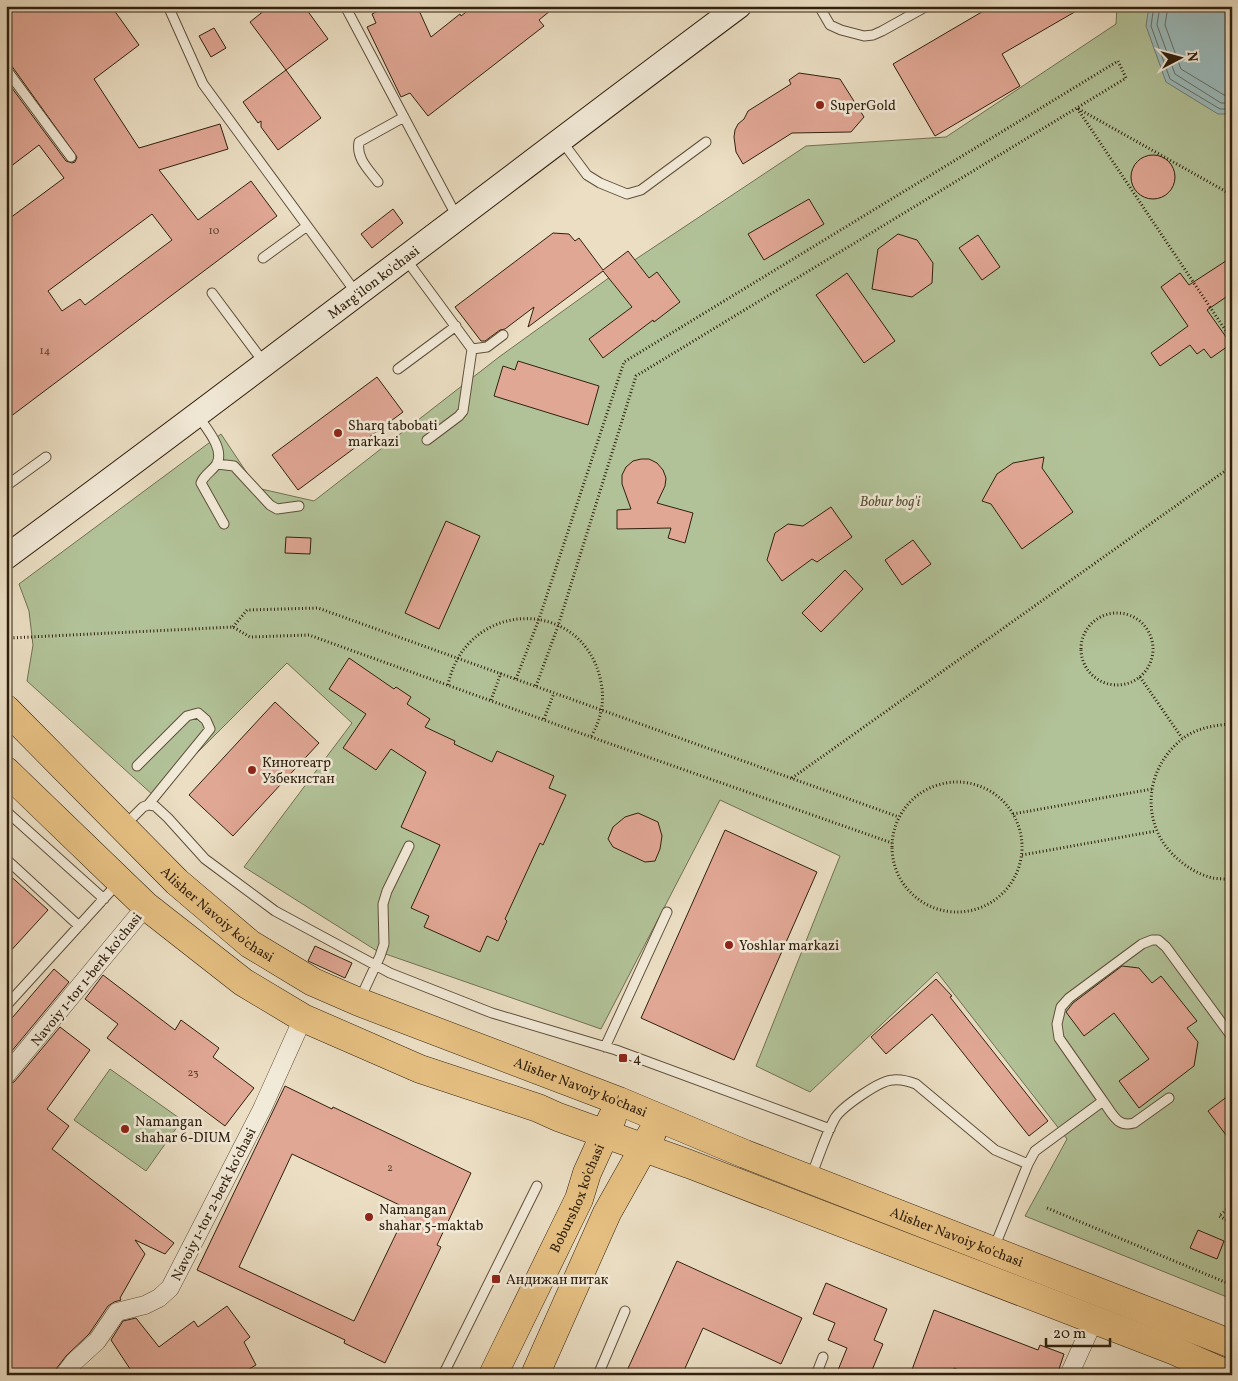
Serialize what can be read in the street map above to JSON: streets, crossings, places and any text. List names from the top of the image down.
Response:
{
  "streets": {
    "main road": ["Marg'ilon ko'chasi", "Alisher Navoiy ko'chasi", "Boburshox ko'chasi"],
    "street": ["Navoiy 1-tor 1-berk koʻchasi", "Navoiy 1-tor 2-berk koʻchasi"]
  },
  "crossings": [
    ["Alisher Navoiy ko'chasi", "Boburshox ko'chasi"]
  ],
  "parks": ["Bobur bog'i"],
  "places": {
    "other": [
      "SuperGold",
      "Sharq tabobati markazi",
      "Кинотеатр Узбекистан",
      "Yoshlar markazi",
      "Namangan shahar 6-DIUM",
      "Namangan shahar 5-maktab"
    ],
    "transit": ["4", "Андижан питак"]
  },
  "house_numbers": [
    "10",
    "14",
    "23",
    "2"
  ],
  "scale_bar": "20 m",
  "north": "right"
}
